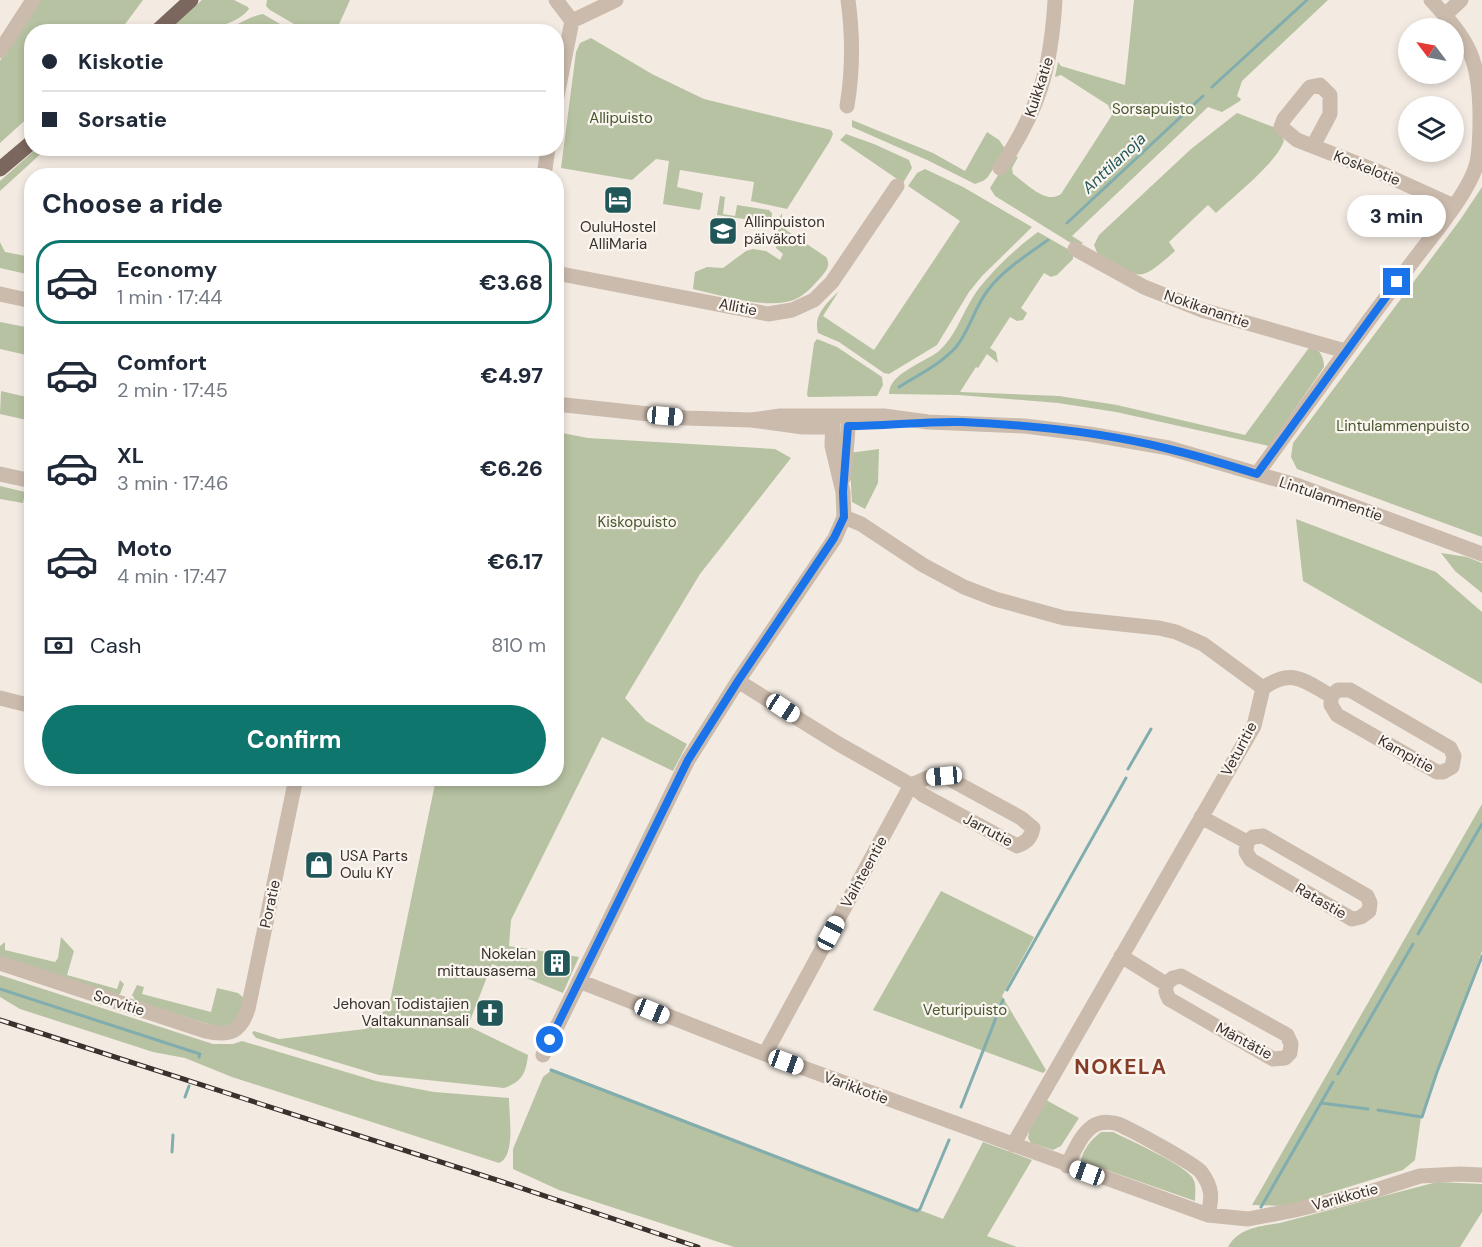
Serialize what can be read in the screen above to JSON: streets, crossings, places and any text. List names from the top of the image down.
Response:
{
  "streets": {
    "street": [
      "Kuikkatie",
      "Koskelotie",
      "Allitie",
      "Nokikanantie",
      "Lintulammentie",
      "Veturitie",
      "Kampitie",
      "Jarrutie",
      "Vaihteentie",
      "Ratastie",
      "Poratie",
      "Sorvitie",
      "Mäntätie",
      "Varikkotie"
    ]
  },
  "crossings": [
    ["Veturitie", "Kampitie"],
    ["Veturitie", "Ratastie"],
    ["Veturitie", "Mäntätie"],
    ["Veturitie", "Varikkotie"],
    ["Jarrutie", "Vaihteentie"],
    ["Vaihteentie", "Varikkotie"],
    ["Poratie", "Sorvitie"]
  ],
  "districts": ["NOKELA"],
  "water": ["Anttilanoja"],
  "parks": [
    "Sorsapuisto",
    "Allipuisto",
    "Lintulammenpuisto",
    "Kiskopuisto",
    "Veturipuisto"
  ],
  "places": {
    "hotel": ["OuluHostel AlliMaria"],
    "school or university": ["Allinpuiston päiväkoti"],
    "shop": ["USA Parts Oulu KY"],
    "building": ["Nokelan mittausasema"],
    "church": ["Jehovan Todistajien Valtakunnansali"]
  },
  "north": "top left",
  "page": {
    "banner": ["Kiskotie", "Sorsatie"],
    "heading": "Choose a ride",
    "bubble": "3 min",
    "list": [
      {
        "name": "Economy",
        "note": "1 min · 17:44",
        "value": "€3.68"
      },
      {
        "name": "Comfort",
        "note": "2 min · 17:45",
        "value": "€4.97"
      },
      {
        "name": "XL",
        "note": "3 min · 17:46",
        "value": "€6.26"
      },
      {
        "name": "Moto",
        "note": "4 min · 17:47",
        "value": "€6.17"
      }
    ],
    "pay": ["Cash", "810 m"],
    "buttons": "Confirm"
  }
}
